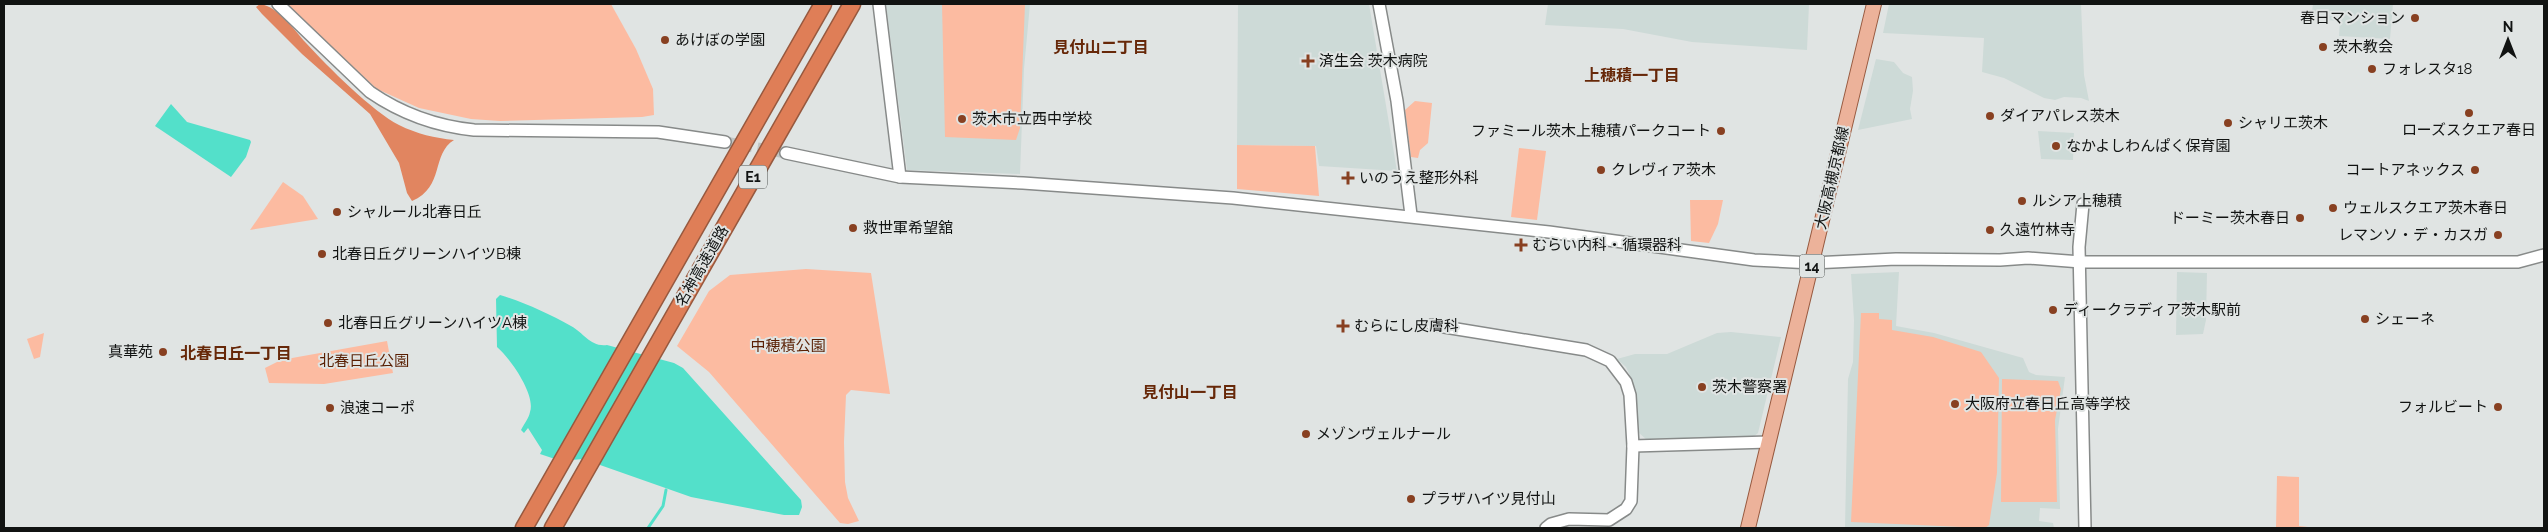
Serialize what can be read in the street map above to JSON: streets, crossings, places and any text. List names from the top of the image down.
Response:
{
  "streets": {
    "highway": ["E1", "名神高速道路"],
    "main road": ["大阪高槻京都線", "14"]
  },
  "districts": [
    "見付山二丁目",
    "上穂積一丁目",
    "北春日丘一丁目",
    "見付山一丁目"
  ],
  "parks": ["中穂積公園", "北春日丘公園"],
  "places": {
    "other": [
      "春日マンション",
      "あけぼの学園",
      "茨木教会",
      "フォレスタ18",
      "ローズスクエア春日",
      "ダイアパレス茨木",
      "茨木市立西中学校",
      "シャリエ茨木",
      "ファミール茨木上穂積パークコート",
      "なかよしわんぱく保育園",
      "クレヴィア茨木",
      "コートアネックス",
      "ルシア上穂積",
      "ウェルスクエア茨木春日",
      "シャルール北春日丘",
      "ドーミー茨木春日",
      "救世軍希望舘",
      "久遠竹林寺",
      "レマンソ・デ・カスガ",
      "北春日丘グリーンハイツB棟",
      "ディークラディア茨木駅前",
      "シェーネ",
      "北春日丘グリーンハイツA棟",
      "真華苑",
      "茨木警察署",
      "大阪府立春日丘高等学校",
      "フォルビート",
      "浪速コーポ",
      "メゾンヴェルナール",
      "プラザハイツ見付山"
    ],
    "health": [
      "済生会 茨木病院",
      "いのうえ整形外科",
      "むらい内科・循環器科",
      "むらにし皮膚科"
    ]
  },
  "north": "top"
}
